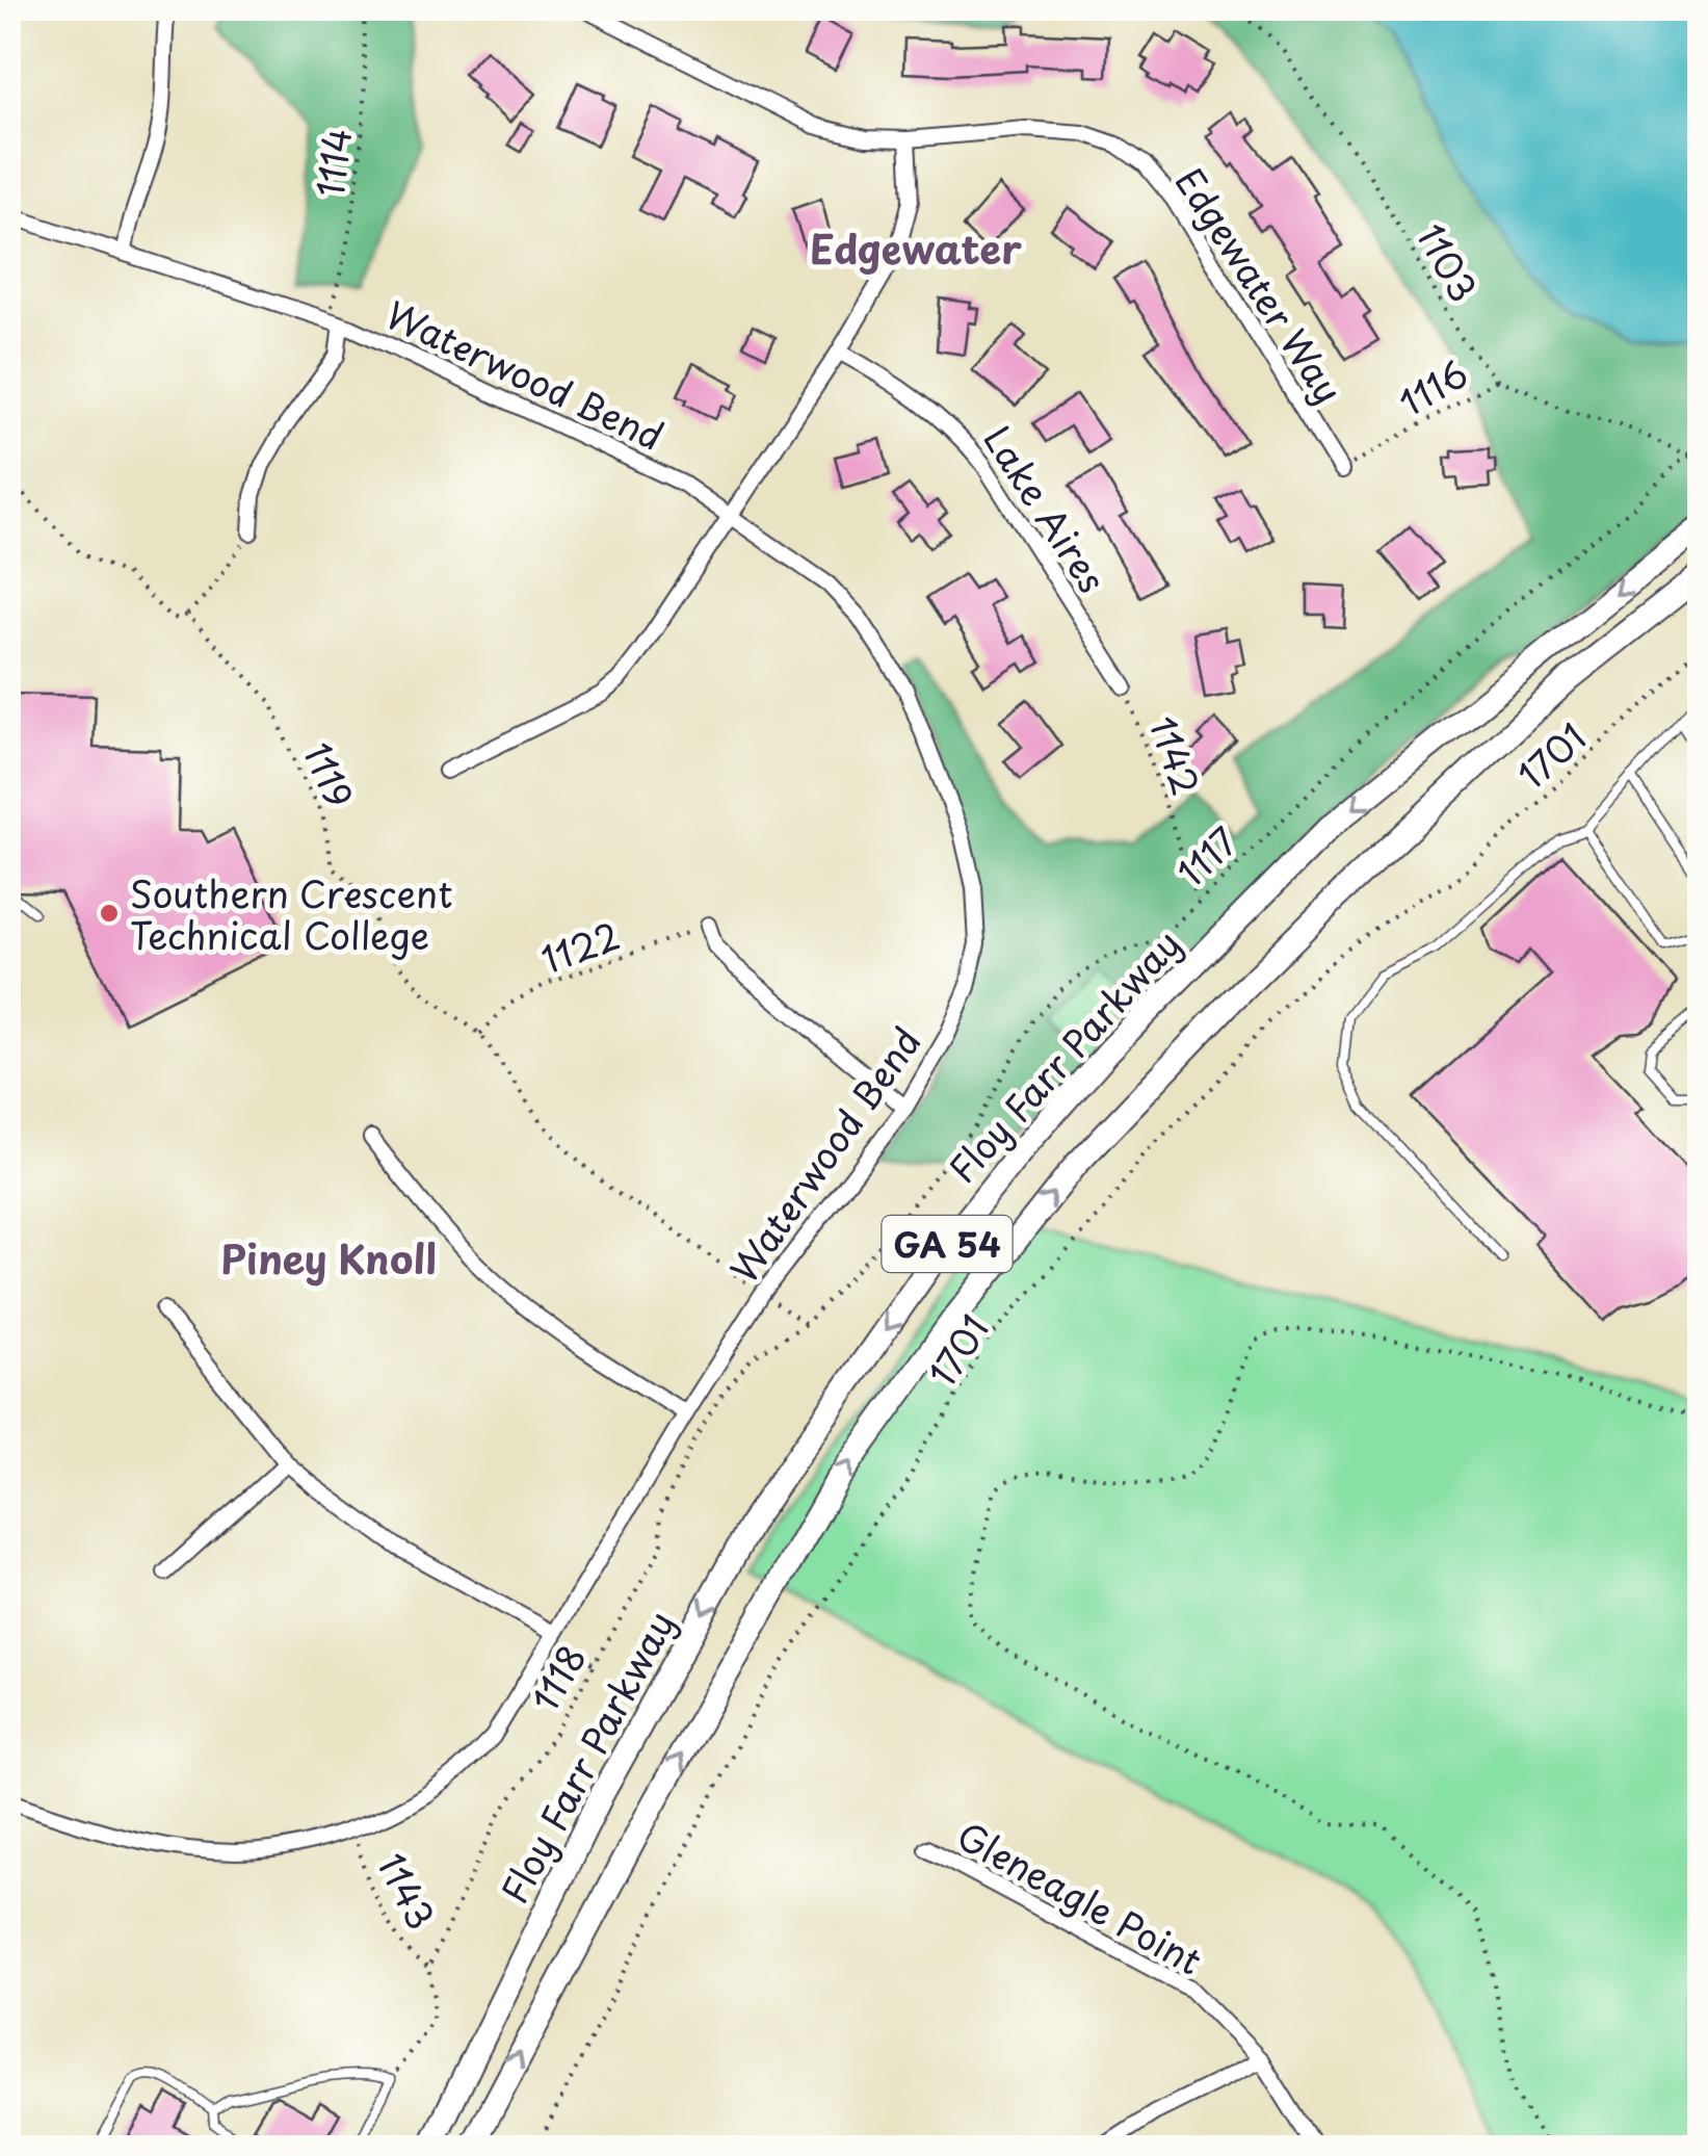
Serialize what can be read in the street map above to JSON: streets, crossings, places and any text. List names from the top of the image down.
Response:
{
  "streets": {
    "main road": ["Floy Farr Parkway", "GA 54"],
    "street": [
      "Edgewater Way",
      "Waterwood Bend",
      "Lake Aires",
      "Gleneagle Point"
    ],
    "path": [
      "1114",
      "1103",
      "1116",
      "1142",
      "1701",
      "1119",
      "1117",
      "1122",
      "1118",
      "1143"
    ]
  },
  "crossings": [
    ["1114", "Waterwood Bend"],
    ["1103", "1116"],
    ["1103", "1117"],
    ["Edgewater Way", "1116"],
    ["Waterwood Bend", "1119"],
    ["Waterwood Bend", "1143"],
    ["Lake Aires", "1142"],
    ["1142", "1117"],
    ["1119", "1117"],
    ["1119", "1122"],
    ["1119", "1118"],
    ["1117", "1118"],
    ["1118", "1143"]
  ],
  "districts": ["Edgewater", "Piney Knoll"],
  "places": ["Southern Crescent Technical College"]
}
